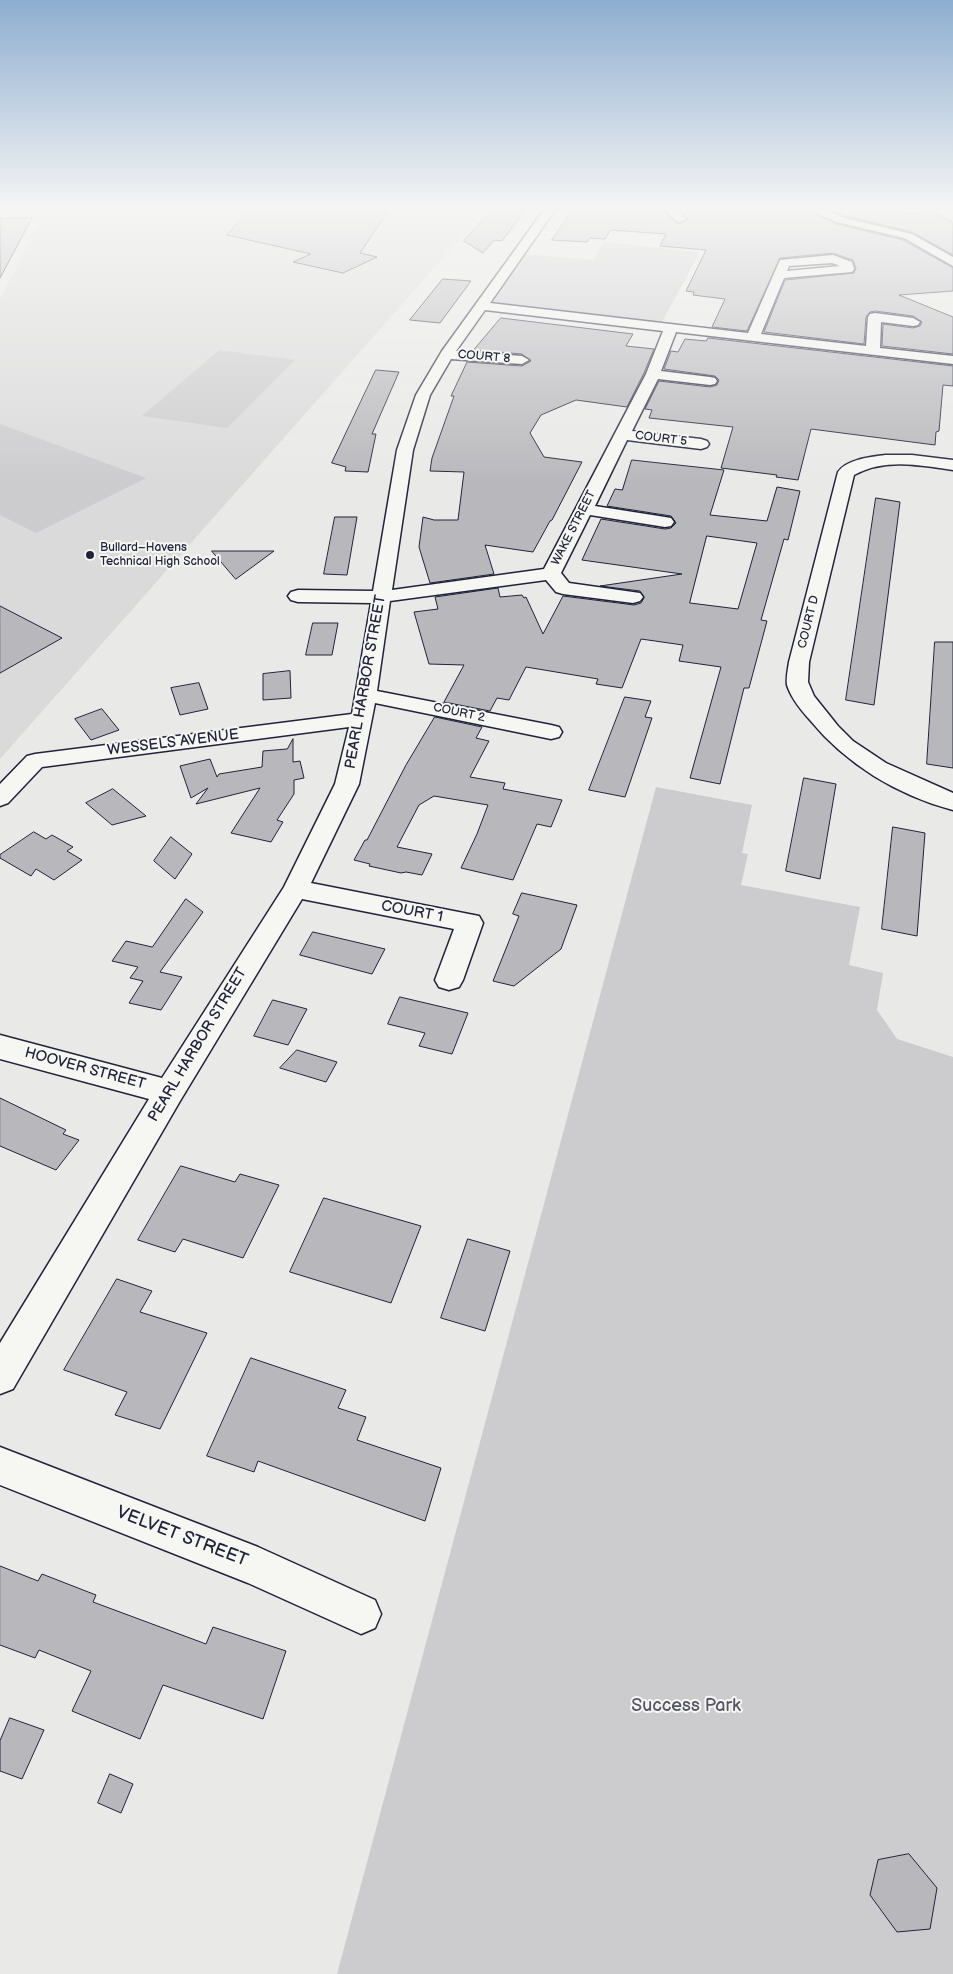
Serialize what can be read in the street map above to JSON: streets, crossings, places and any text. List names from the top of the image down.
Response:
{
  "streets": {
    "street": [
      "COURT 8",
      "COURT 5",
      "WAKE STREET",
      "COURT D",
      "PEARL HARBOR STREET",
      "COURT 2",
      "WESSELS AVENUE",
      "COURT 1",
      "HOOVER STREET",
      "VELVET STREET"
    ]
  },
  "crossings": [
    ["COURT 8", "PEARL HARBOR STREET"],
    ["COURT 5", "WAKE STREET"],
    ["WAKE STREET", "PEARL HARBOR STREET"],
    ["PEARL HARBOR STREET", "COURT 2"],
    ["PEARL HARBOR STREET", "WESSELS AVENUE"],
    ["PEARL HARBOR STREET", "COURT 1"],
    ["PEARL HARBOR STREET", "HOOVER STREET"]
  ],
  "parks": ["Success Park"],
  "places": ["Bullard–Havens Technical High School"]
}
